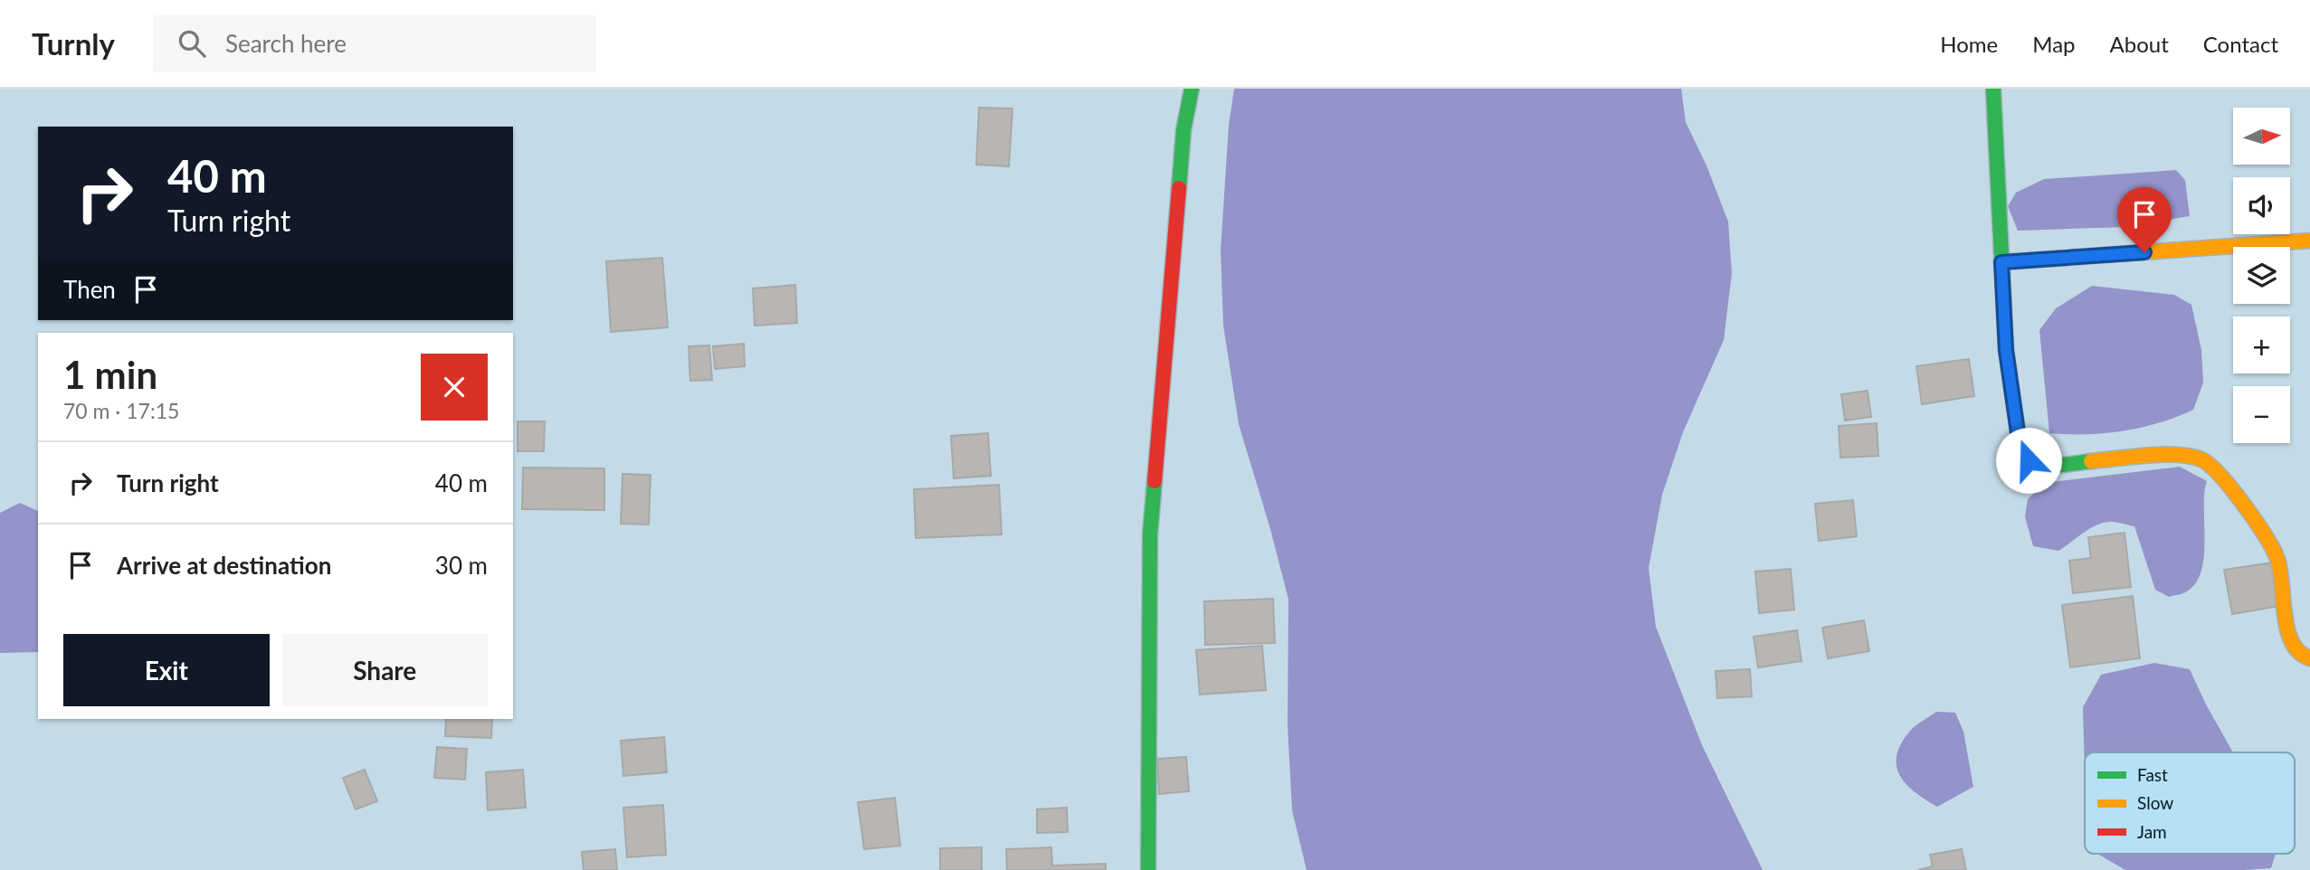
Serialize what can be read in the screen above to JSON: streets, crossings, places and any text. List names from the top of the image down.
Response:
{
  "legend": ["Fast", "Slow", "Jam"],
  "north": "right",
  "page": {
    "header": "Turnly",
    "search": "Search here",
    "nav": [
      "Home",
      "Map",
      "About",
      "Contact"
    ],
    "map_buttons": ["+", "−"],
    "turn": ["40 m", "Turn right"],
    "then": "Then",
    "heading": ["1 min", "70 m · 17:15"],
    "list": [
      {
        "name": "Turn right",
        "value": "40 m"
      },
      {
        "name": "Arrive at destination",
        "value": "30 m"
      }
    ],
    "buttons": ["Exit", "Share"]
  }
}
